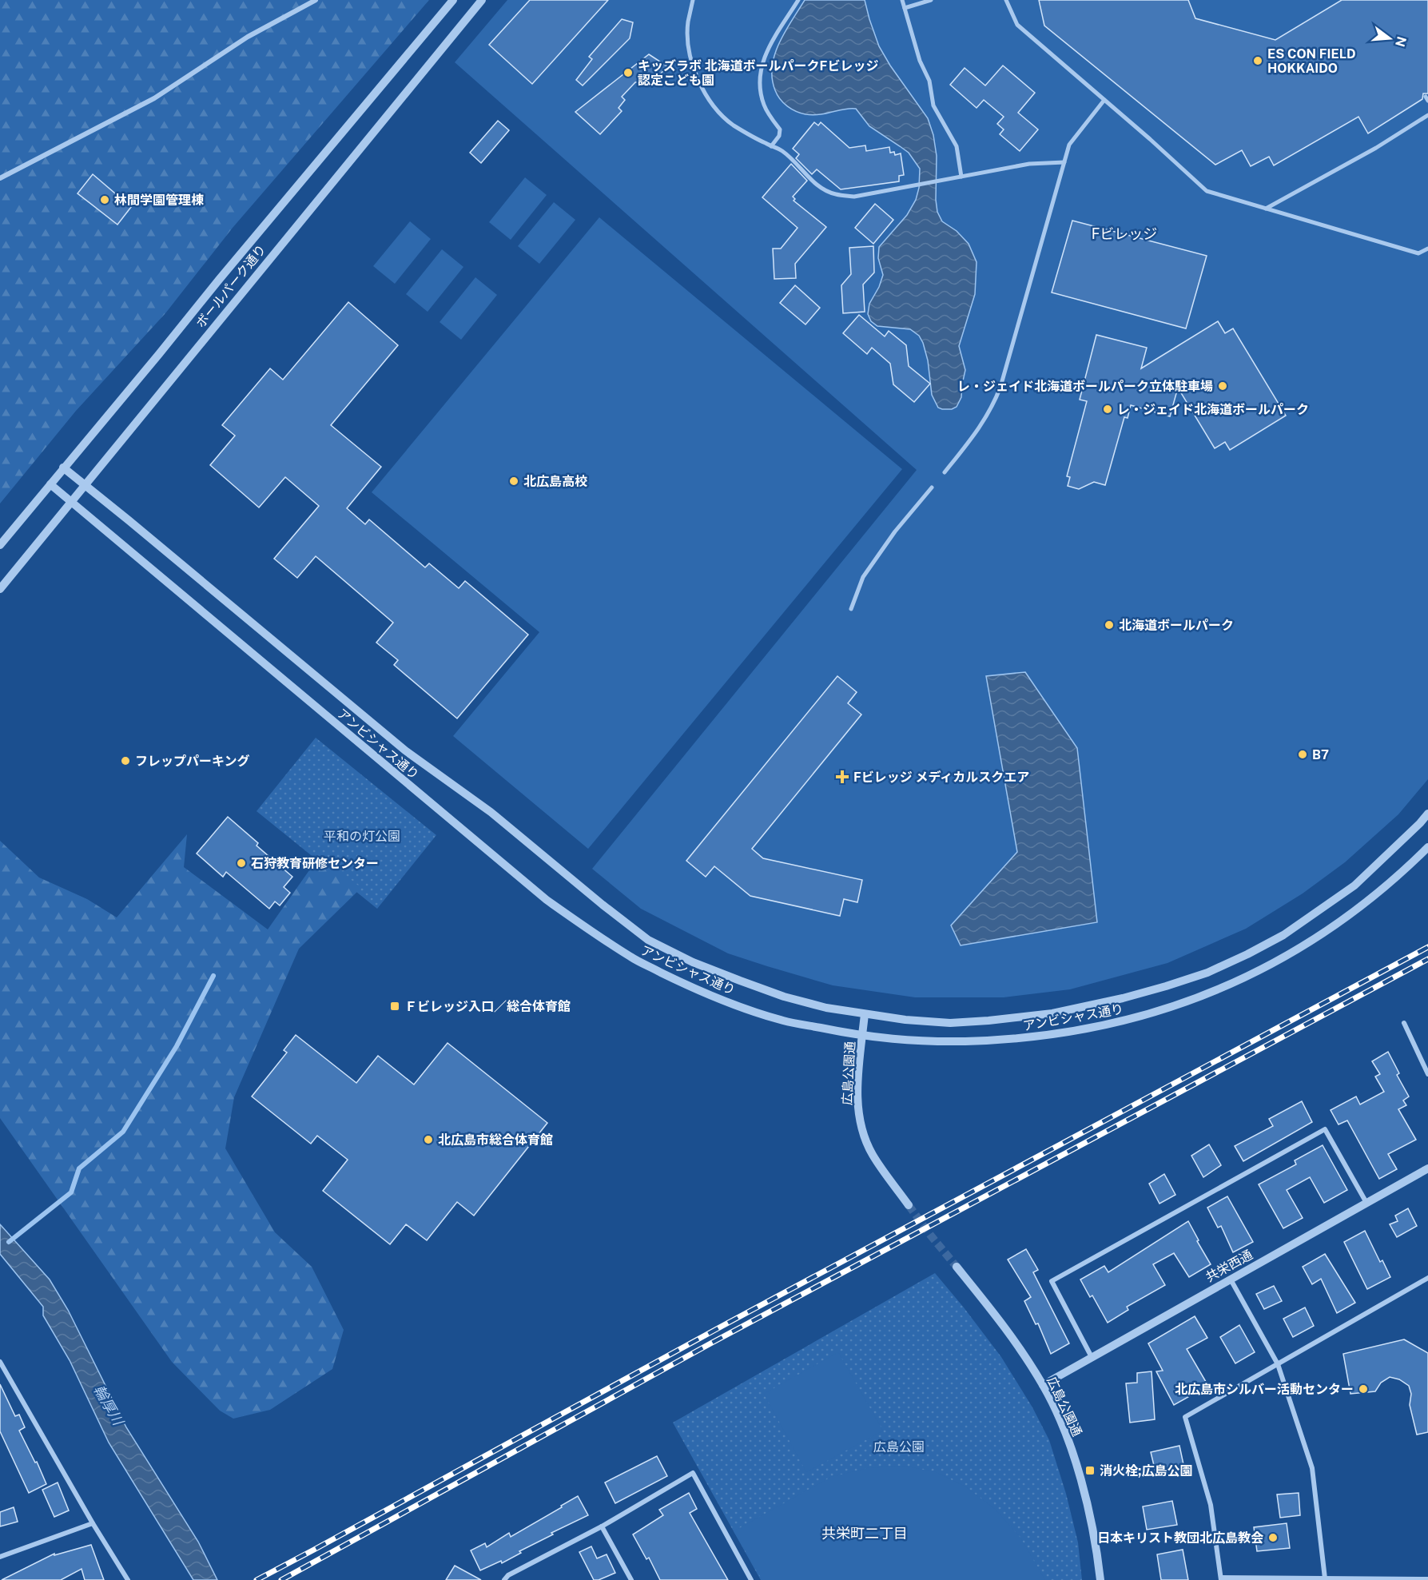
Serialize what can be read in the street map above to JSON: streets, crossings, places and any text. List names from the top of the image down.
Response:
{
  "streets": {
    "street": [
      "ボールパーク通り",
      "アンビシャス通り",
      "広島公園通",
      "共栄西通"
    ]
  },
  "crossings": [
    ["ボールパーク通り", "アンビシャス通り"],
    ["アンビシャス通り", "広島公園通"],
    ["広島公園通", "共栄西通"]
  ],
  "districts": ["Fビレッジ", "共栄町二丁目"],
  "water": ["輪厚川"],
  "parks": ["平和の灯公園", "広島公園"],
  "places": {
    "other": [
      "ES CON FIELD HOKKAIDO",
      "キッズラボ 北海道ボールパークFビレッジ 認定こども園",
      "林間学園管理棟",
      "レ・ジェイド北海道ボールパーク立体駐車場",
      "レ・ジェイド北海道ボールパーク",
      "北広島高校",
      "北海道ボールパーク",
      "B7",
      "フレップパーキング",
      "石狩教育研修センター",
      "北広島市総合体育館",
      "北広島市シルバー活動センター",
      "日本キリスト教団北広島教会"
    ],
    "health": ["Fビレッジ メディカルスクエア"],
    "transit": ["Ｆビレッジ入口／総合体育館", "消火栓;広島公園"]
  },
  "north": "right"
}
